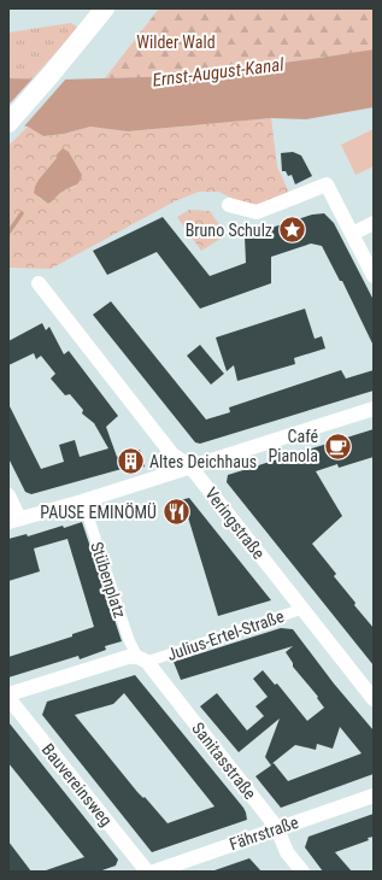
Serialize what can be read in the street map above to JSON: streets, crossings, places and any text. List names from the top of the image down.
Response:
{
  "streets": {
    "street": [
      "Veringstraße",
      "Stübenplatz",
      "Julius-Ertel-Straße",
      "Sanitasstraße",
      "Bauvereinsweg",
      "Fährstraße"
    ]
  },
  "crossings": [
    ["Veringstraße", "Julius-Ertel-Straße"],
    ["Stübenplatz", "Julius-Ertel-Straße"],
    ["Stübenplatz", "Sanitasstraße"],
    ["Julius-Ertel-Straße", "Sanitasstraße"],
    ["Sanitasstraße", "Fährstraße"]
  ],
  "water": ["Ernst-August-Kanal"],
  "parks": ["Wilder Wald"],
  "places": {
    "place": ["Bruno Schulz"],
    "cafe": ["Café Pianola"],
    "building": ["Altes Deichhaus"],
    "restaurant": ["PAUSE EMINÖMÜ"]
  }
}
